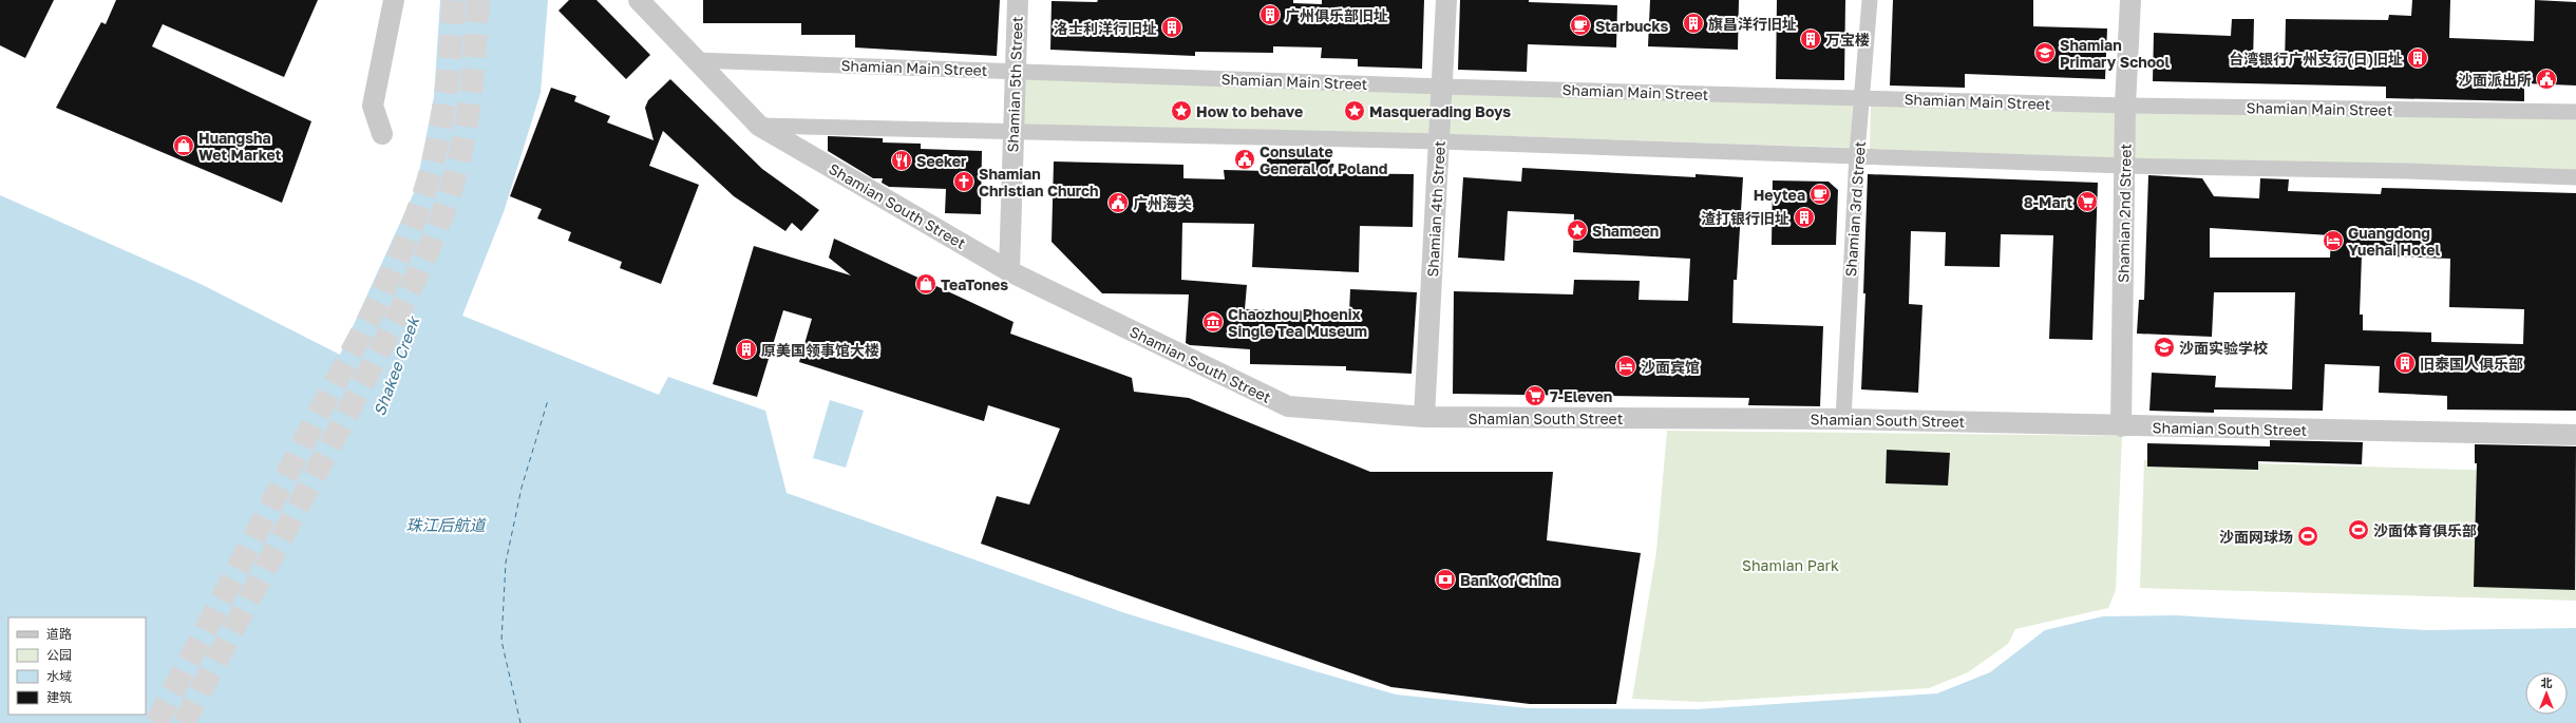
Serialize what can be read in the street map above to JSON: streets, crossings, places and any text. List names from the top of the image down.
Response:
{
  "streets": {
    "street": [
      "Shamian Main Street",
      "Shamian 5th Street",
      "Shamian South Street",
      "Shamian 4th Street",
      "Shamian 3rd Street",
      "Shamian 2nd Street"
    ]
  },
  "crossings": [
    ["Shamian Main Street", "Shamian 5th Street"],
    ["Shamian Main Street", "Shamian South Street"],
    ["Shamian Main Street", "Shamian 4th Street"],
    ["Shamian Main Street", "Shamian 3rd Street"],
    ["Shamian Main Street", "Shamian 2nd Street"],
    ["Shamian 5th Street", "Shamian South Street"],
    ["Shamian South Street", "Shamian 4th Street"],
    ["Shamian South Street", "Shamian 3rd Street"],
    ["Shamian South Street", "Shamian 2nd Street"]
  ],
  "water": ["Shakee Creek", "珠江后航道"],
  "parks": ["Shamian Park"],
  "places": {
    "building": [
      "广州俱乐部旧址",
      "旗昌洋行旧址",
      "洛士利洋行旧址",
      "万宝楼",
      "台湾银行广州支行(日)旧址",
      "渣打银行旧址",
      "原美国领事馆大楼",
      "旧泰国人俱乐部"
    ],
    "cafe": ["Starbucks", "Heytea"],
    "school or university": ["Shamian Primary School", "沙面实验学校"],
    "public building": ["沙面派出所", "Consulate General of Poland", "广州海关"],
    "place": ["How to behave", "Masquerading Boys", "Shameen"],
    "shop": ["Huangsha Wet Market", "TeaTones"],
    "restaurant": ["Seeker"],
    "church": ["Shamian Christian Church"],
    "supermarket": ["8-Mart", "7-Eleven"],
    "hotel": ["Guangdong Yuehai Hotel", "沙面宾馆"],
    "museum": ["Chaozhou Phoenix Single Tea Museum"],
    "sports": ["沙面体育俱乐部", "沙面网球场"],
    "bank": ["Bank of China"]
  },
  "legend": [
    "道路",
    "公园",
    "水域",
    "建筑"
  ],
  "north": "top"
}
